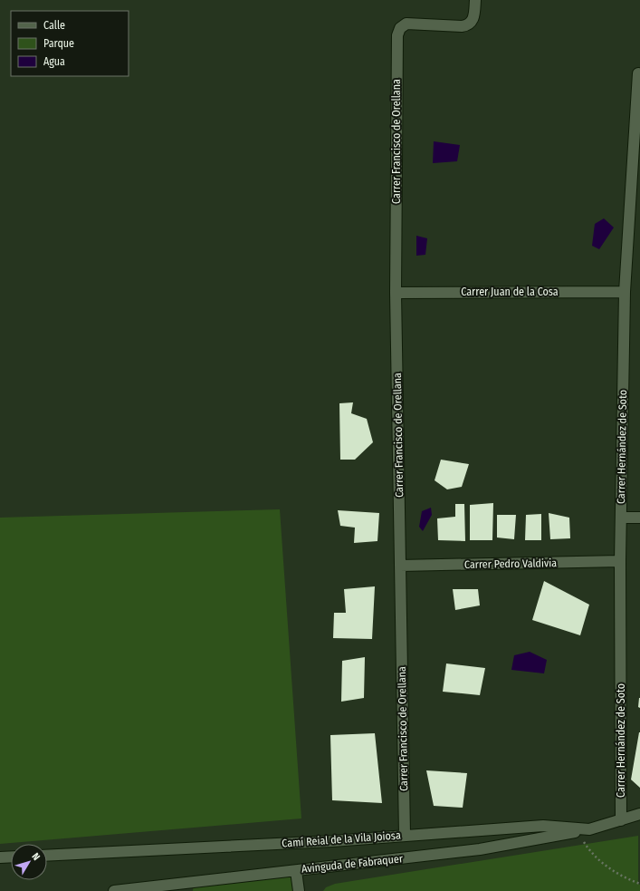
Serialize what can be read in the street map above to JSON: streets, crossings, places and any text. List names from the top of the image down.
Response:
{
  "streets": {
    "street": [
      "Carrer Francisco de Orellana",
      "Carrer Juan de la Cosa",
      "Carrer Hernández de Soto",
      "Carrer Pedro Valdivia",
      "Camí Reial de la Vila Joiosa",
      "Avinguda de Fabraquer"
    ]
  },
  "crossings": [
    ["Carrer Francisco de Orellana", "Carrer Juan de la Cosa"],
    ["Carrer Francisco de Orellana", "Carrer Pedro Valdivia"],
    ["Carrer Francisco de Orellana", "Camí Reial de la Vila Joiosa"],
    ["Carrer Juan de la Cosa", "Carrer Hernández de Soto"],
    ["Carrer Hernández de Soto", "Carrer Pedro Valdivia"],
    ["Carrer Hernández de Soto", "Camí Reial de la Vila Joiosa"],
    ["Camí Reial de la Vila Joiosa", "Avinguda de Fabraquer"]
  ],
  "legend": ["Calle", "Parque", "Agua"],
  "north": "top right"
}
